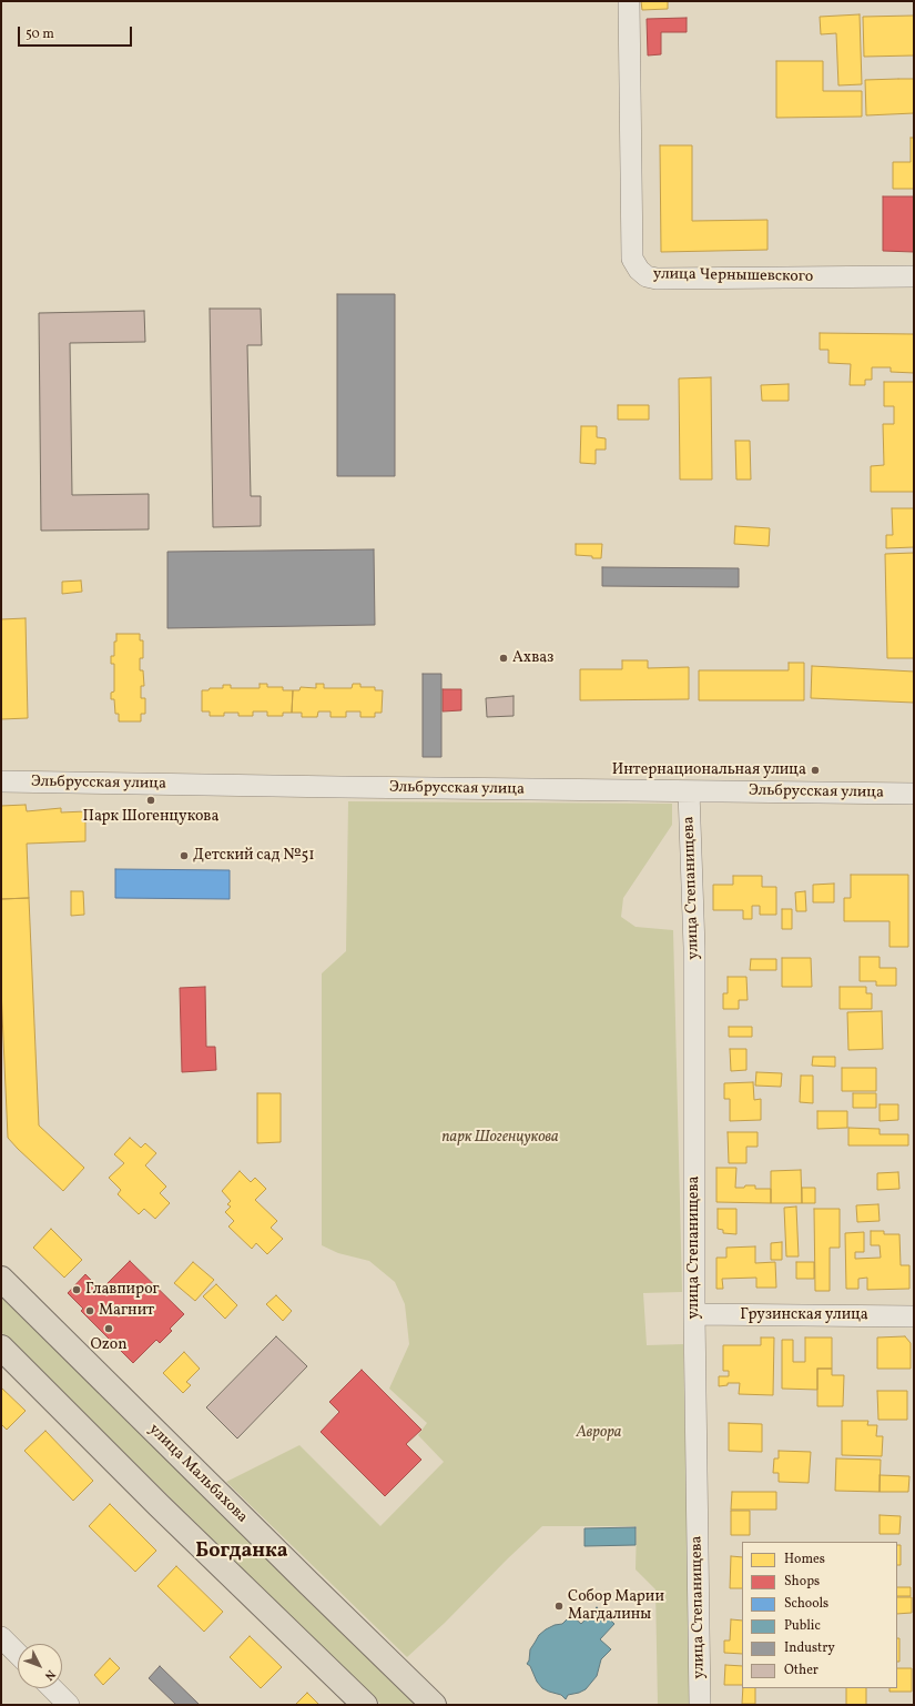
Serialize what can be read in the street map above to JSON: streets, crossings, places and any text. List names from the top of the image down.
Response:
{
  "streets": {
    "main road": ["улица Мальбахова"],
    "street": [
      "улица Чернышевского",
      "Эльбрусская улица",
      "улица Степанищева",
      "Грузинская улица"
    ]
  },
  "crossings": [
    ["Эльбрусская улица", "улица Степанищева"],
    ["улица Степанищева", "Грузинская улица"]
  ],
  "districts": ["Богданка"],
  "parks": ["парк Шогенцукова", "Аврора"],
  "places": [
    "Ахваз",
    "Интернациональная улица",
    "Парк Шогенцукова",
    "Детский сад №51",
    "Главпирог",
    "Магнит",
    "Ozon",
    "Собор Марии Магдалины"
  ],
  "legend": [
    "Homes",
    "Shops",
    "Schools",
    "Public",
    "Industry",
    "Other"
  ],
  "scale_bar": "50 m",
  "north": "bottom right"
}
